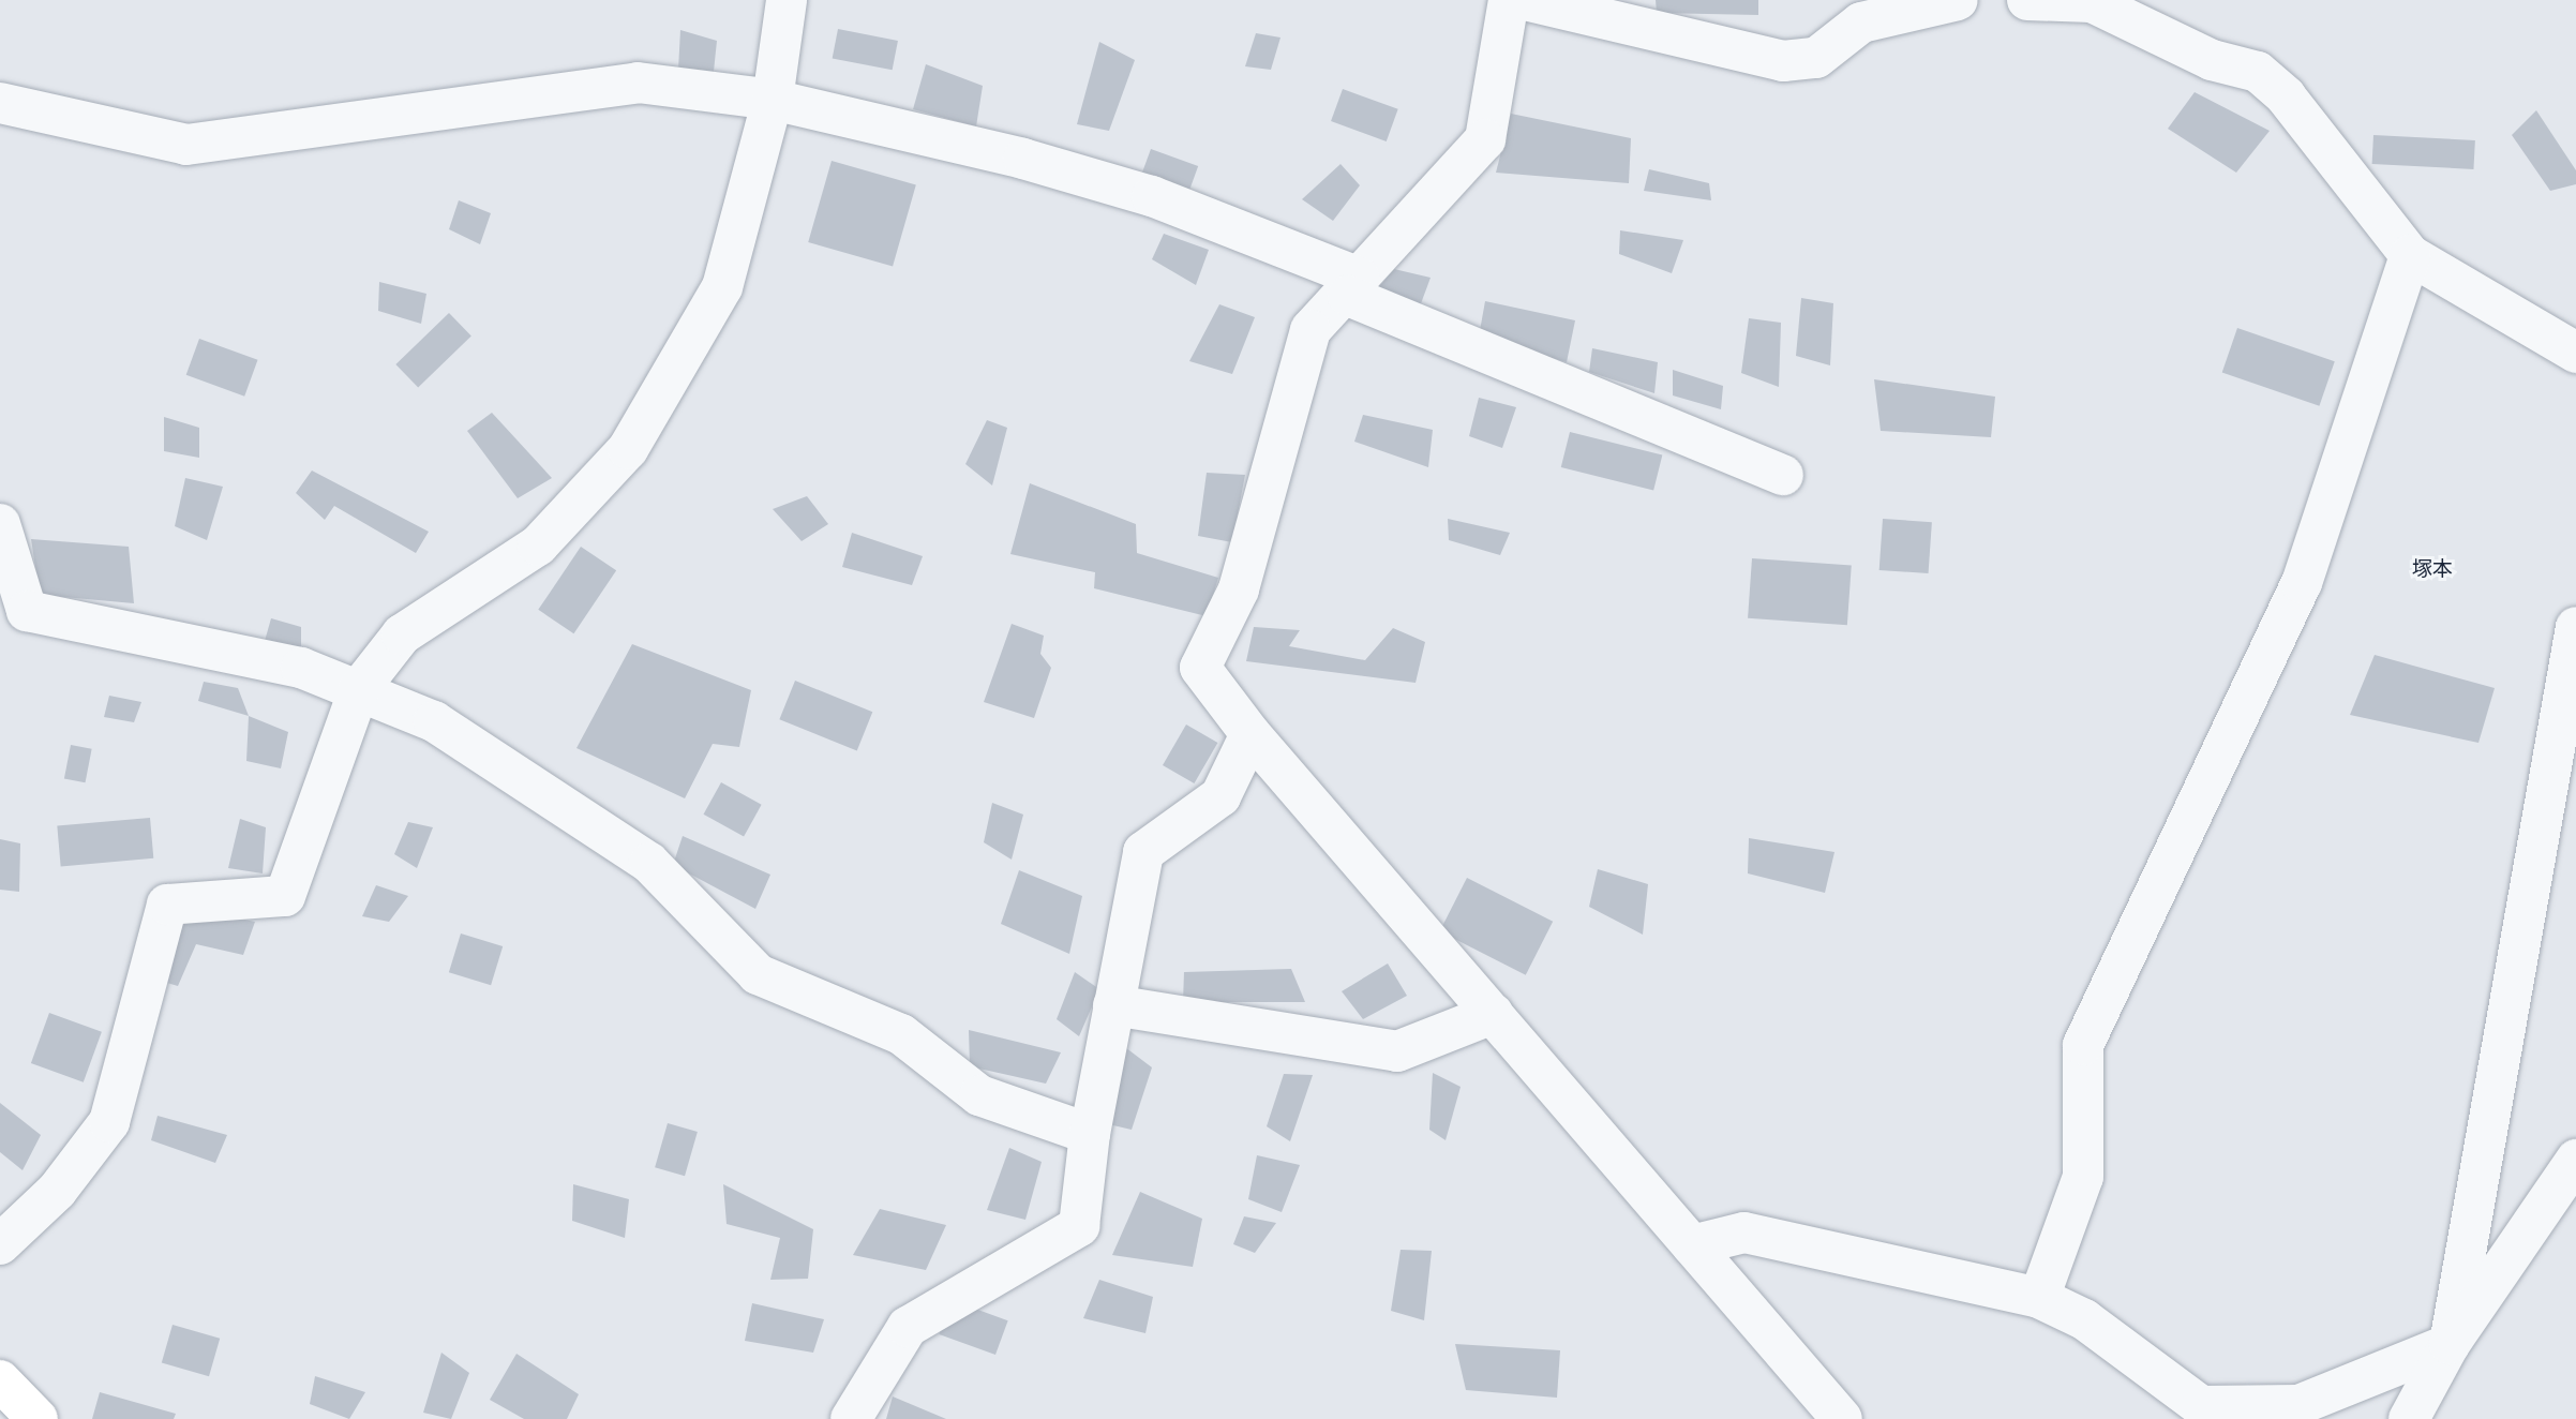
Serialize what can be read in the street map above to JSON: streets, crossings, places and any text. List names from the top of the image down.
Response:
{
  "districts": ["塚本"]
}
